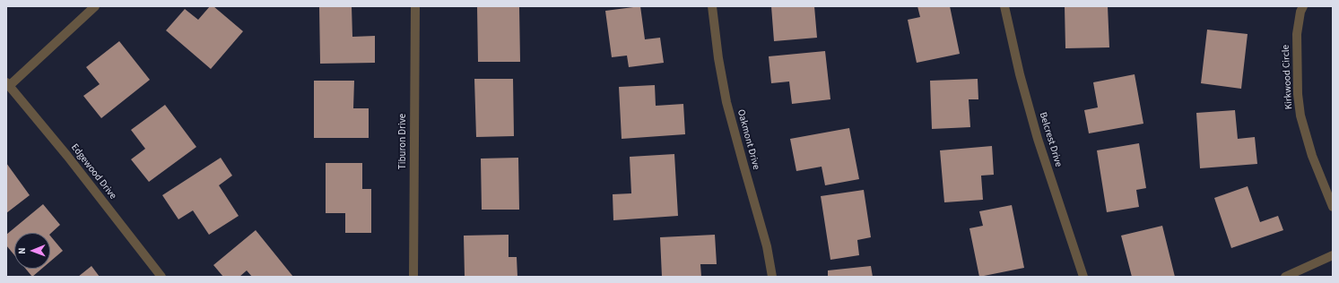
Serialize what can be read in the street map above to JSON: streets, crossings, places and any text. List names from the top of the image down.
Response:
{
  "streets": {
    "street": [
      "Kirkwood Circle",
      "Oakmont Drive",
      "Belcrest Drive",
      "Tiburon Drive",
      "Edgewood Drive"
    ]
  },
  "north": "left"
}
